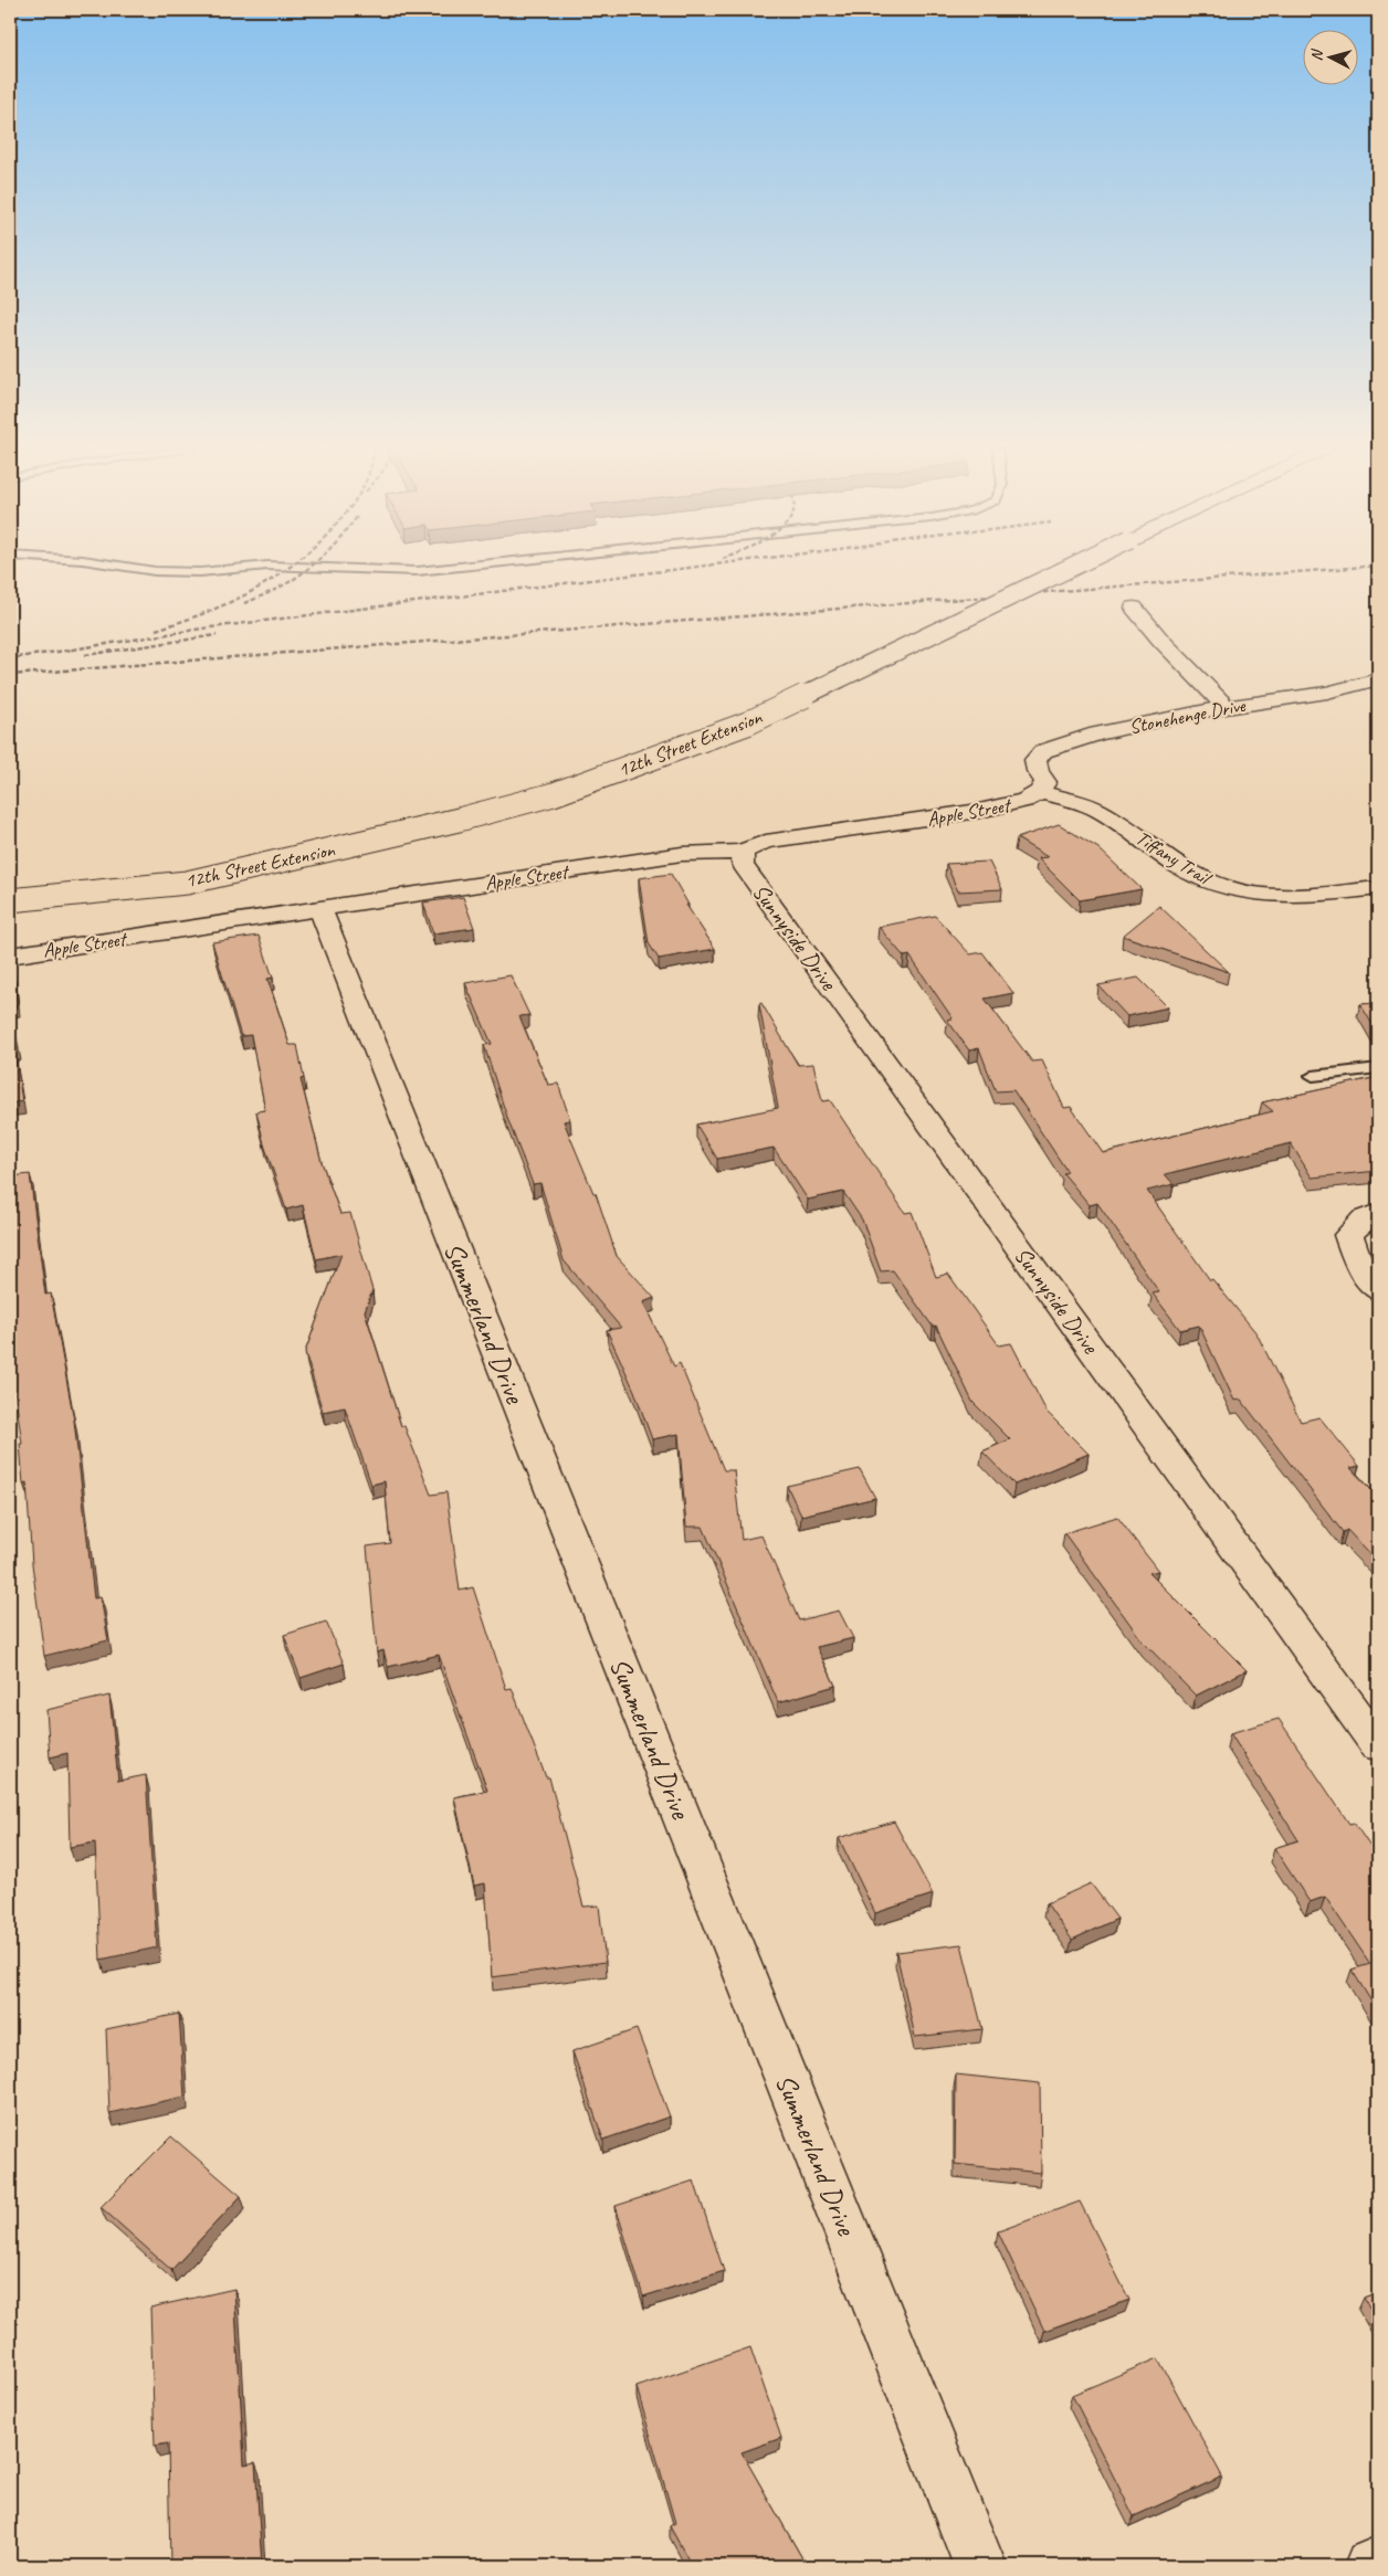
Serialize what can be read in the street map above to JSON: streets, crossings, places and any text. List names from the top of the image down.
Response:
{
  "streets": {
    "street": [
      "Stonehenge Drive",
      "12th Street Extension",
      "Apple Street",
      "Tiffany Trail",
      "Sunnyside Drive",
      "Summerland Drive"
    ]
  },
  "crossings": [
    ["Stonehenge Drive", "Apple Street"],
    ["Stonehenge Drive", "Tiffany Trail"],
    ["Apple Street", "Tiffany Trail"],
    ["Apple Street", "Sunnyside Drive"],
    ["Apple Street", "Summerland Drive"]
  ],
  "north": "left"
}
